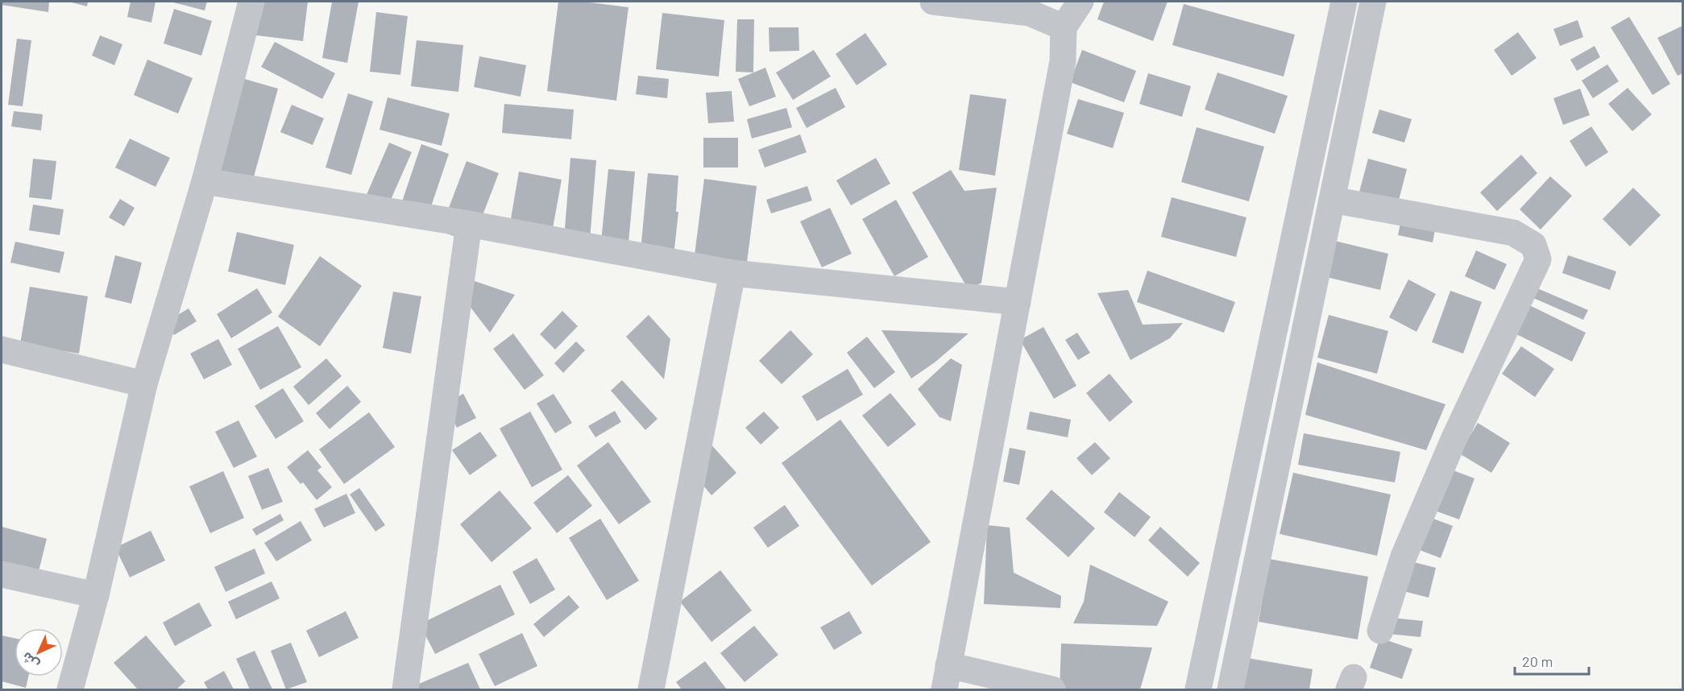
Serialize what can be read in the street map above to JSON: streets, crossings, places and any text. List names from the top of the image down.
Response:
{
  "scale_bar": "20 m",
  "north": "bottom left"
}
